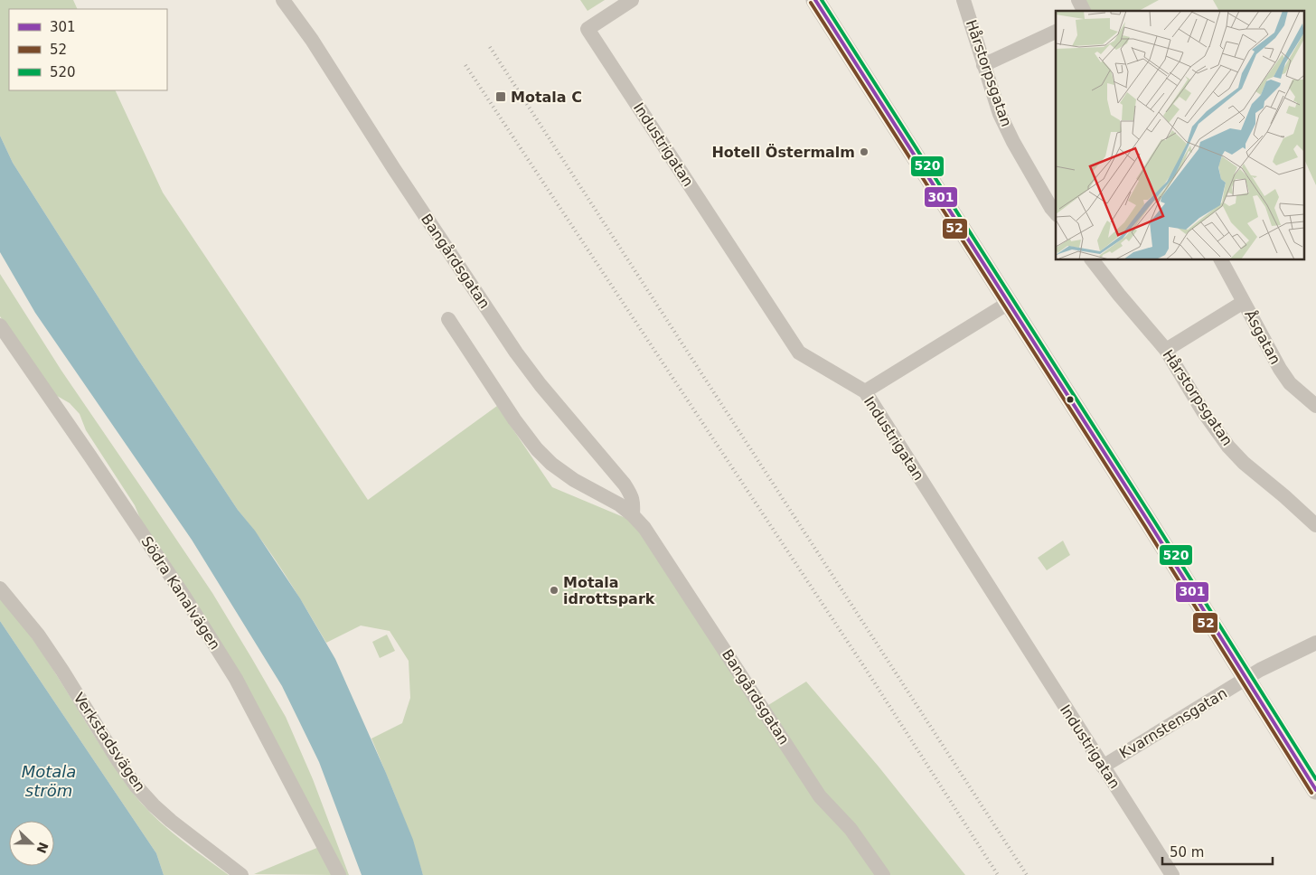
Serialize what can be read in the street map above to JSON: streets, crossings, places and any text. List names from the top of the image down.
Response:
{
  "streets": {
    "street": [
      "Hårstorpsgatan",
      "Industrigatan",
      "Bangårdsgatan",
      "Åsgatan",
      "Södra Kanalvägen",
      "Kvarnstensgatan",
      "Verkstadsvägen"
    ]
  },
  "crossings": [
    ["Industrigatan", "Kvarnstensgatan"]
  ],
  "water": ["Motala ström"],
  "places": {
    "transit": ["Motala C"],
    "other": ["Hotell Östermalm", "Motala idrottspark"]
  },
  "lines": ["transit line 301", "transit line 520", "transit line 52"],
  "legend": ["301", "52", "520"],
  "scale_bar": "50 m",
  "north": "right"
}
